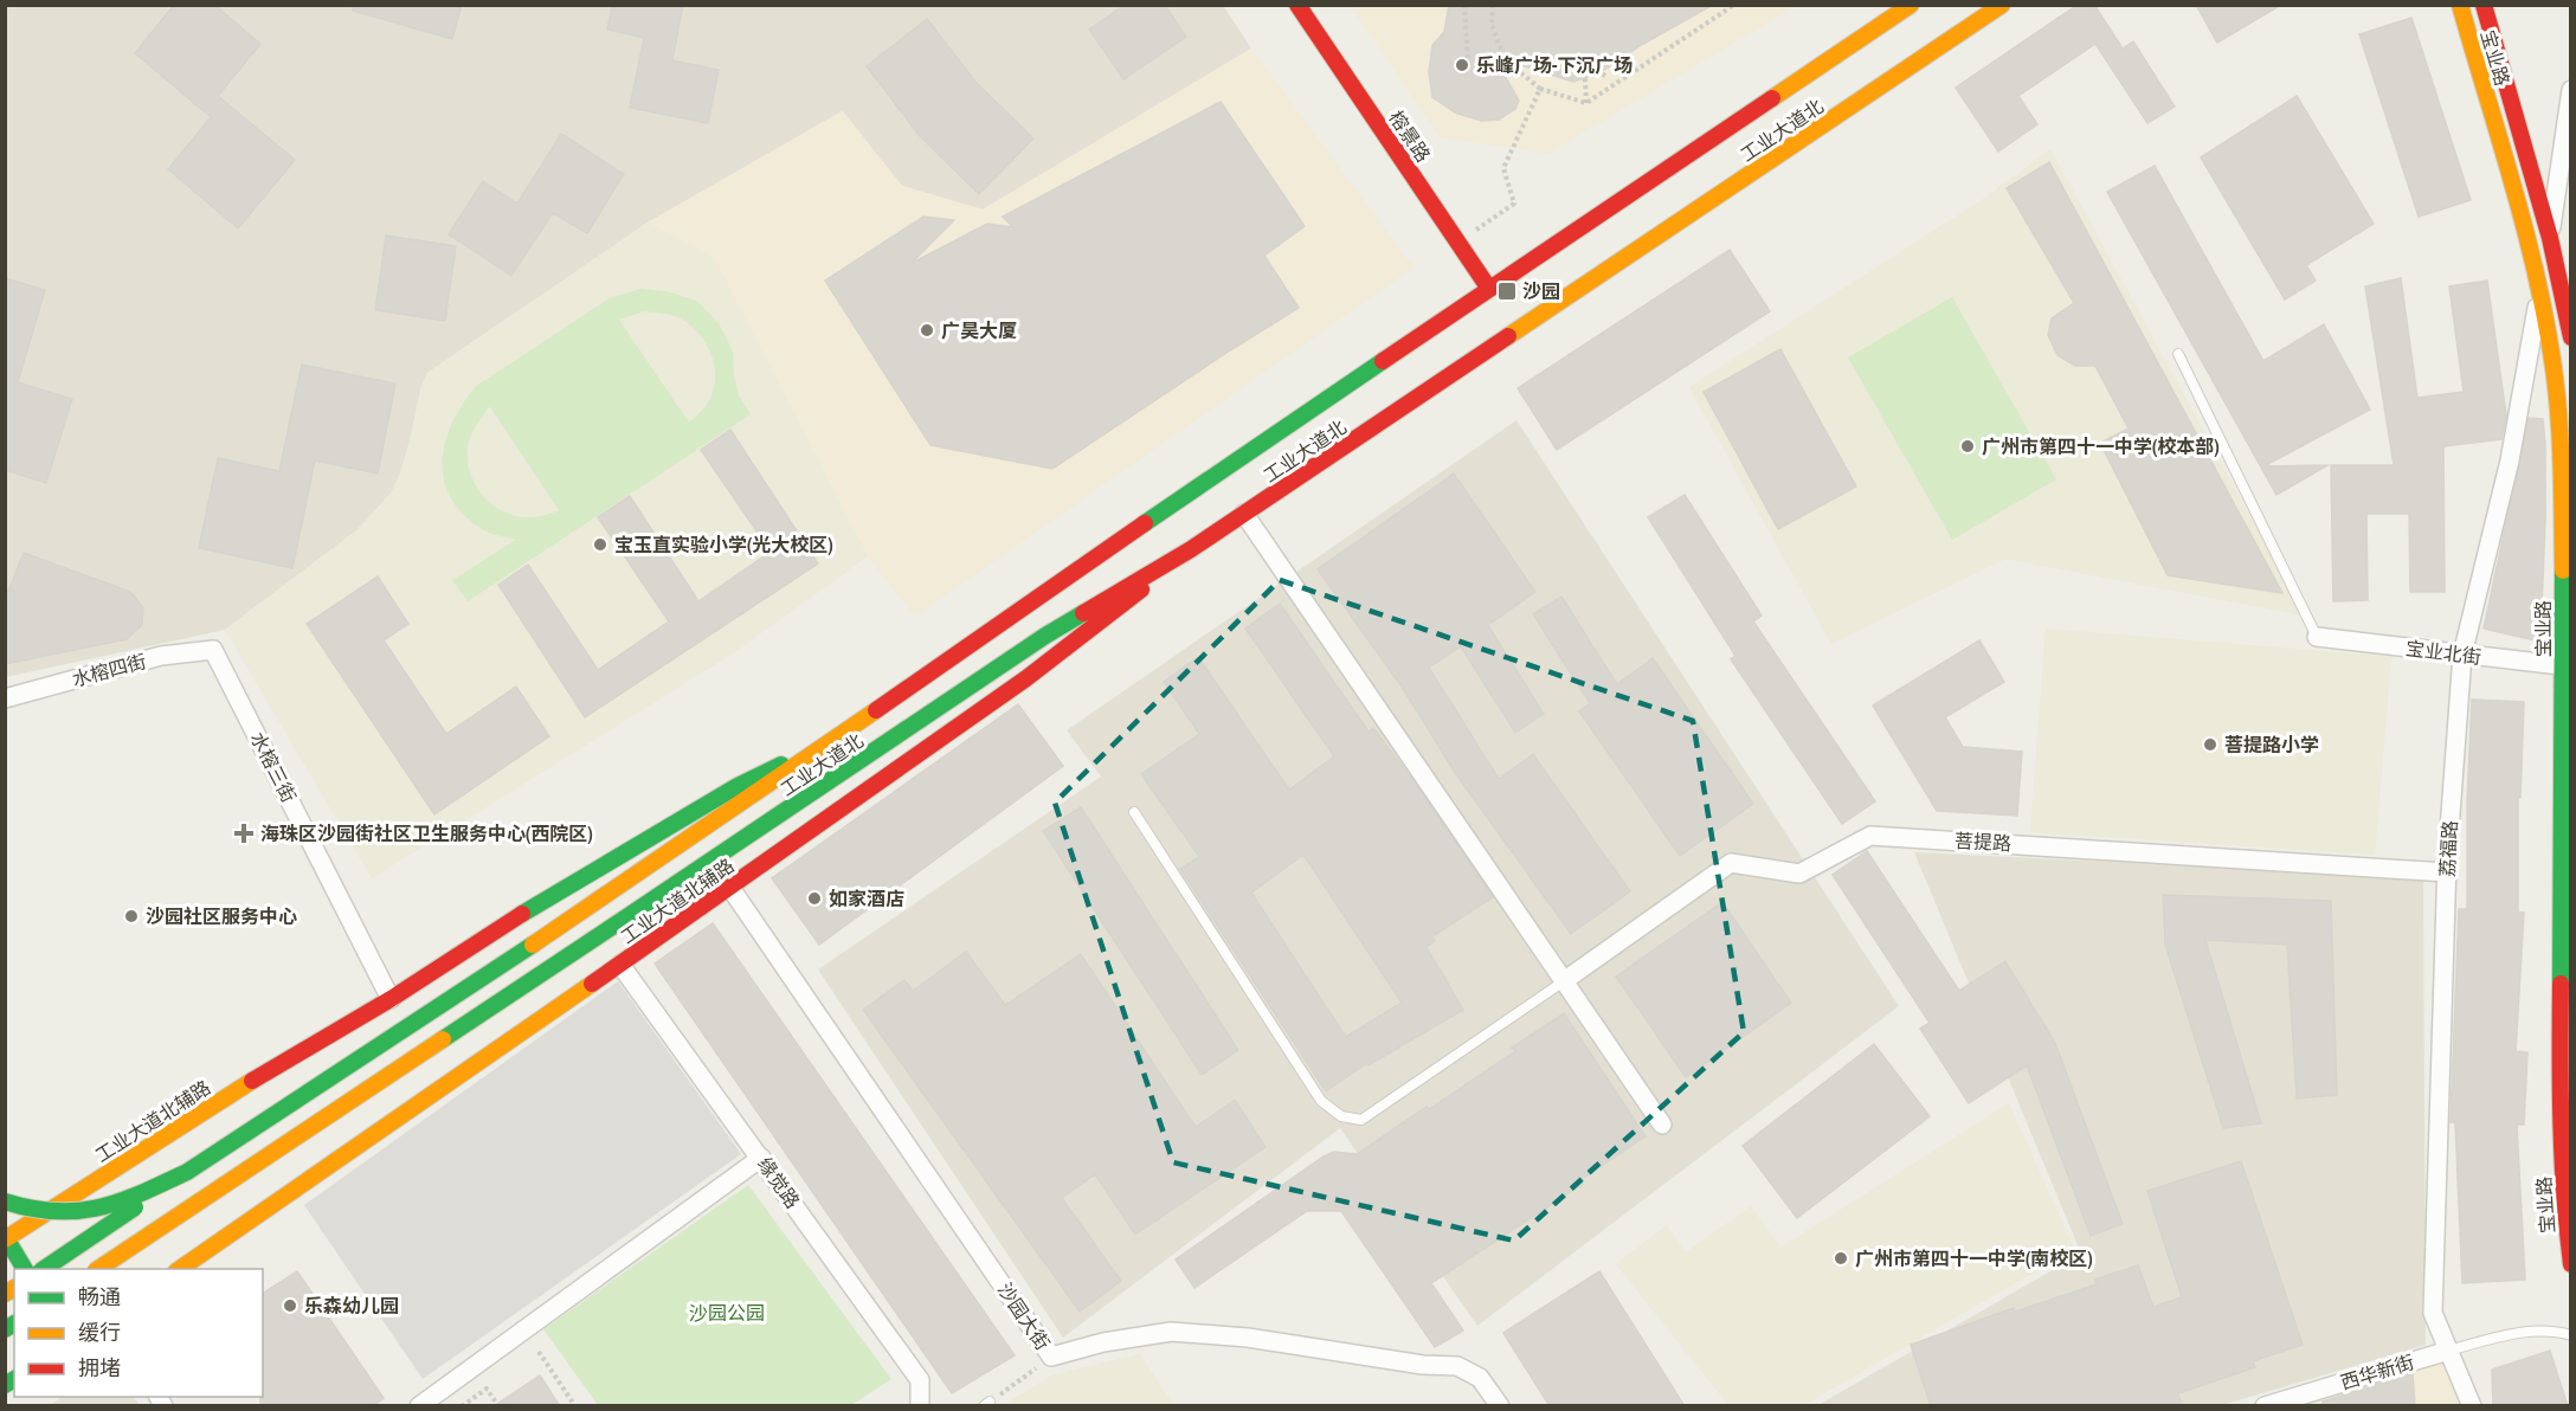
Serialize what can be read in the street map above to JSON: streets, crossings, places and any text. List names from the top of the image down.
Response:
{
  "streets": {
    "main road": [
      "宝业路",
      "工业大道北",
      "榕景路",
      "工业大道北辅路"
    ],
    "street": [
      "宝业北街",
      "水榕四街",
      "水榕三街",
      "菩提路",
      "荔福路",
      "缘觉路",
      "沙园大街",
      "西华新街"
    ]
  },
  "crossings": [
    ["宝业路", "宝业北街"],
    ["宝业路", "荔福路"],
    ["工业大道北", "榕景路"],
    ["工业大道北", "工业大道北辅路"],
    ["宝业北街", "荔福路"],
    ["水榕四街", "水榕三街"],
    ["水榕三街", "工业大道北辅路"],
    ["菩提路", "荔福路"],
    ["荔福路", "西华新街"],
    ["工业大道北辅路", "缘觉路"],
    ["工业大道北辅路", "沙园大街"]
  ],
  "parks": ["沙园公园"],
  "places": {
    "other": [
      "乐峰广场-下沉广场",
      "广昊大厦",
      "广州市第四十一中学(校本部)",
      "宝玉直实验小学(光大校区)",
      "菩提路小学",
      "如家酒店",
      "沙园社区服务中心",
      "广州市第四十一中学(南校区)",
      "乐森幼儿园"
    ],
    "transit": ["沙园"],
    "health": ["海珠区沙园街社区卫生服务中心(西院区)"]
  },
  "legend": ["畅通", "缓行", "拥堵"]
}
